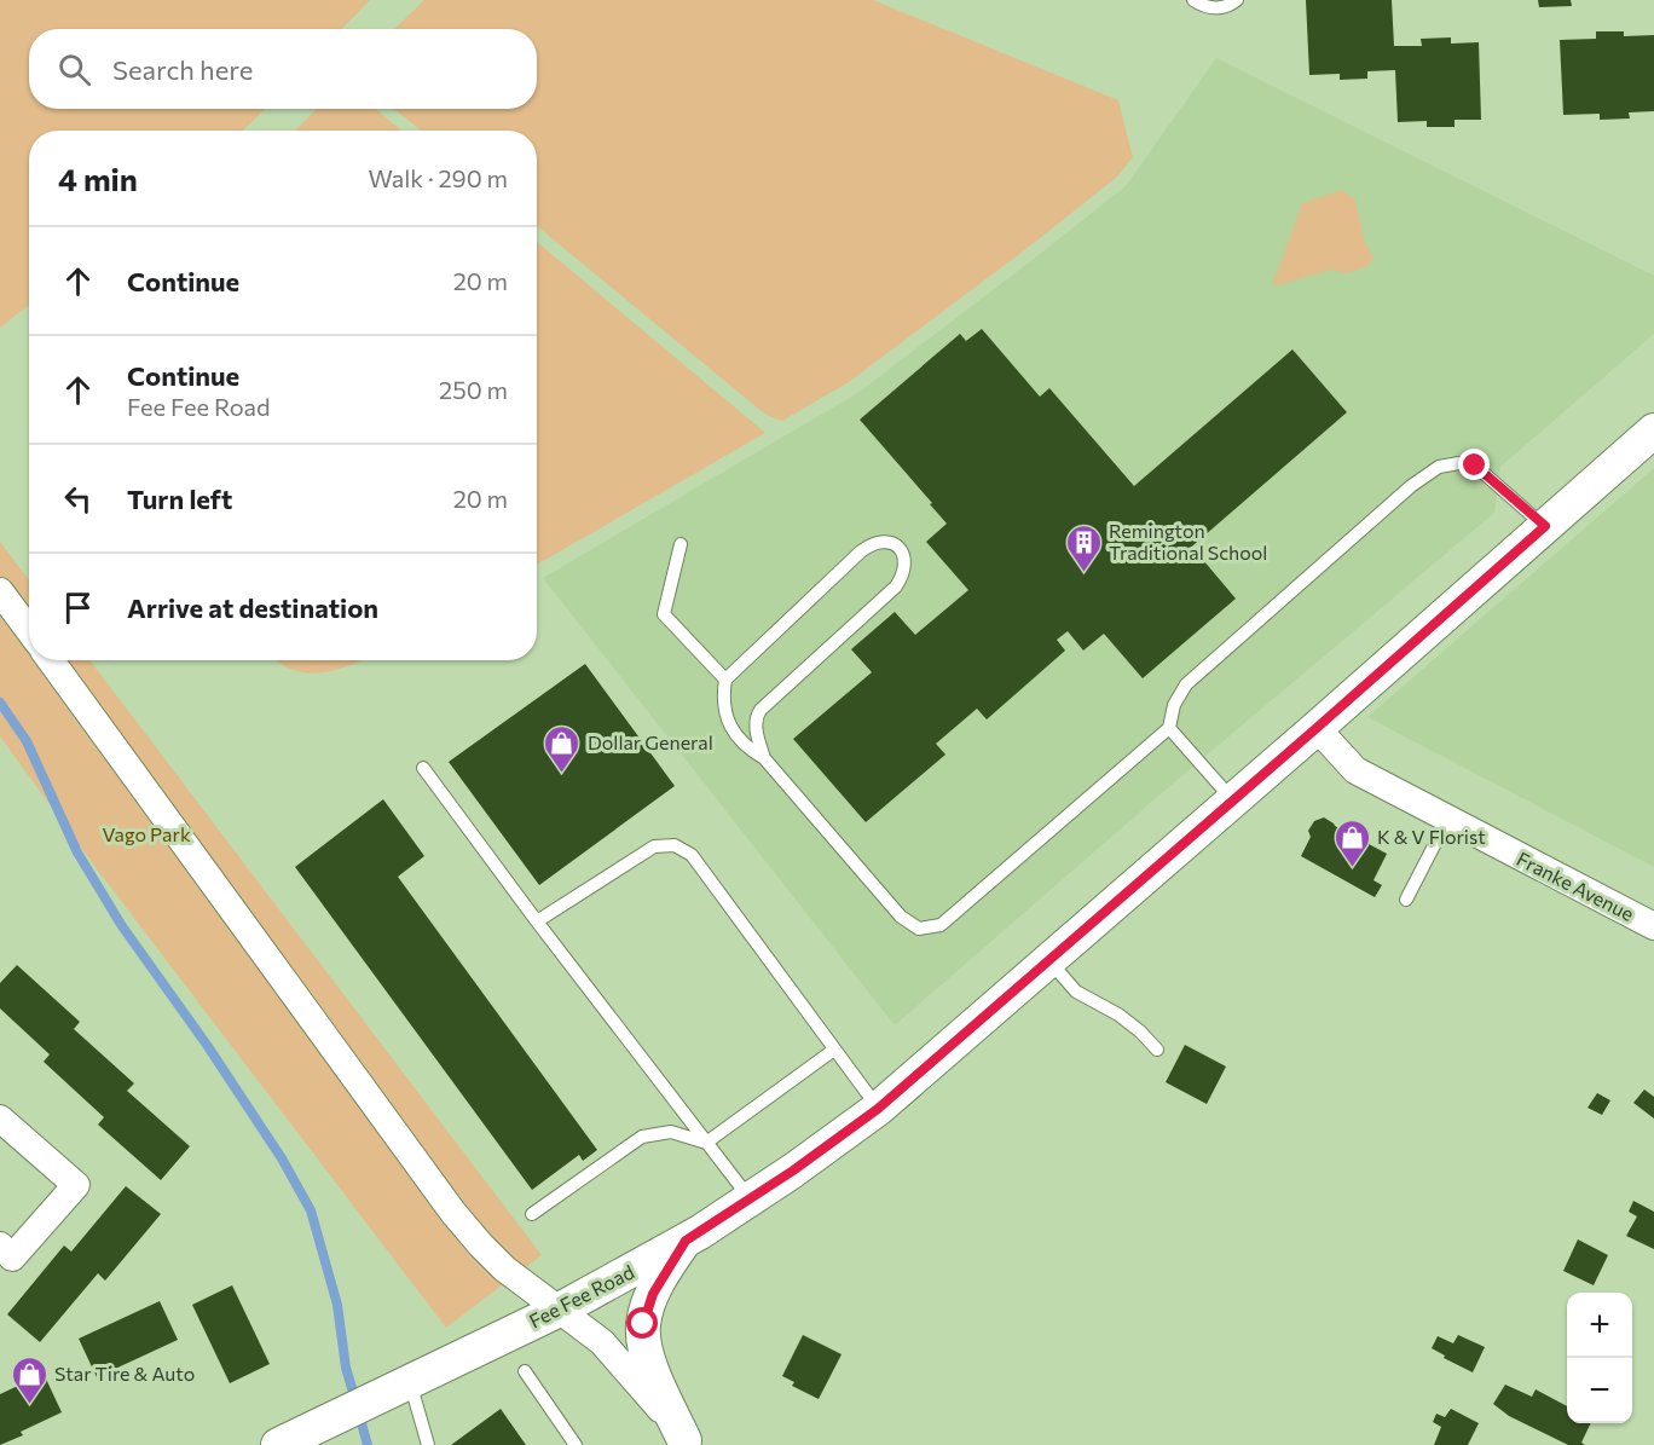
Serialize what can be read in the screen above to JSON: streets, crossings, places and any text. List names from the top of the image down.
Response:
{
  "streets": {
    "street": ["Franke Avenue", "Fee Fee Road"]
  },
  "crossings": [
    ["Franke Avenue", "Fee Fee Road"]
  ],
  "parks": ["Vago Park"],
  "places": {
    "building": ["Remington Traditional School"],
    "shop": ["Dollar General", "K & V Florist", "Star Tire & Auto"]
  },
  "page": {
    "search": "Search here",
    "heading": ["4 min", "Walk · 290 m"],
    "list": [
      ["Continue", "20 m"],
      ["Continue", "Fee Fee Road", "250 m"],
      ["Turn left", "20 m"],
      "Arrive at destination"
    ],
    "map_buttons": ["+", "−"]
  }
}
